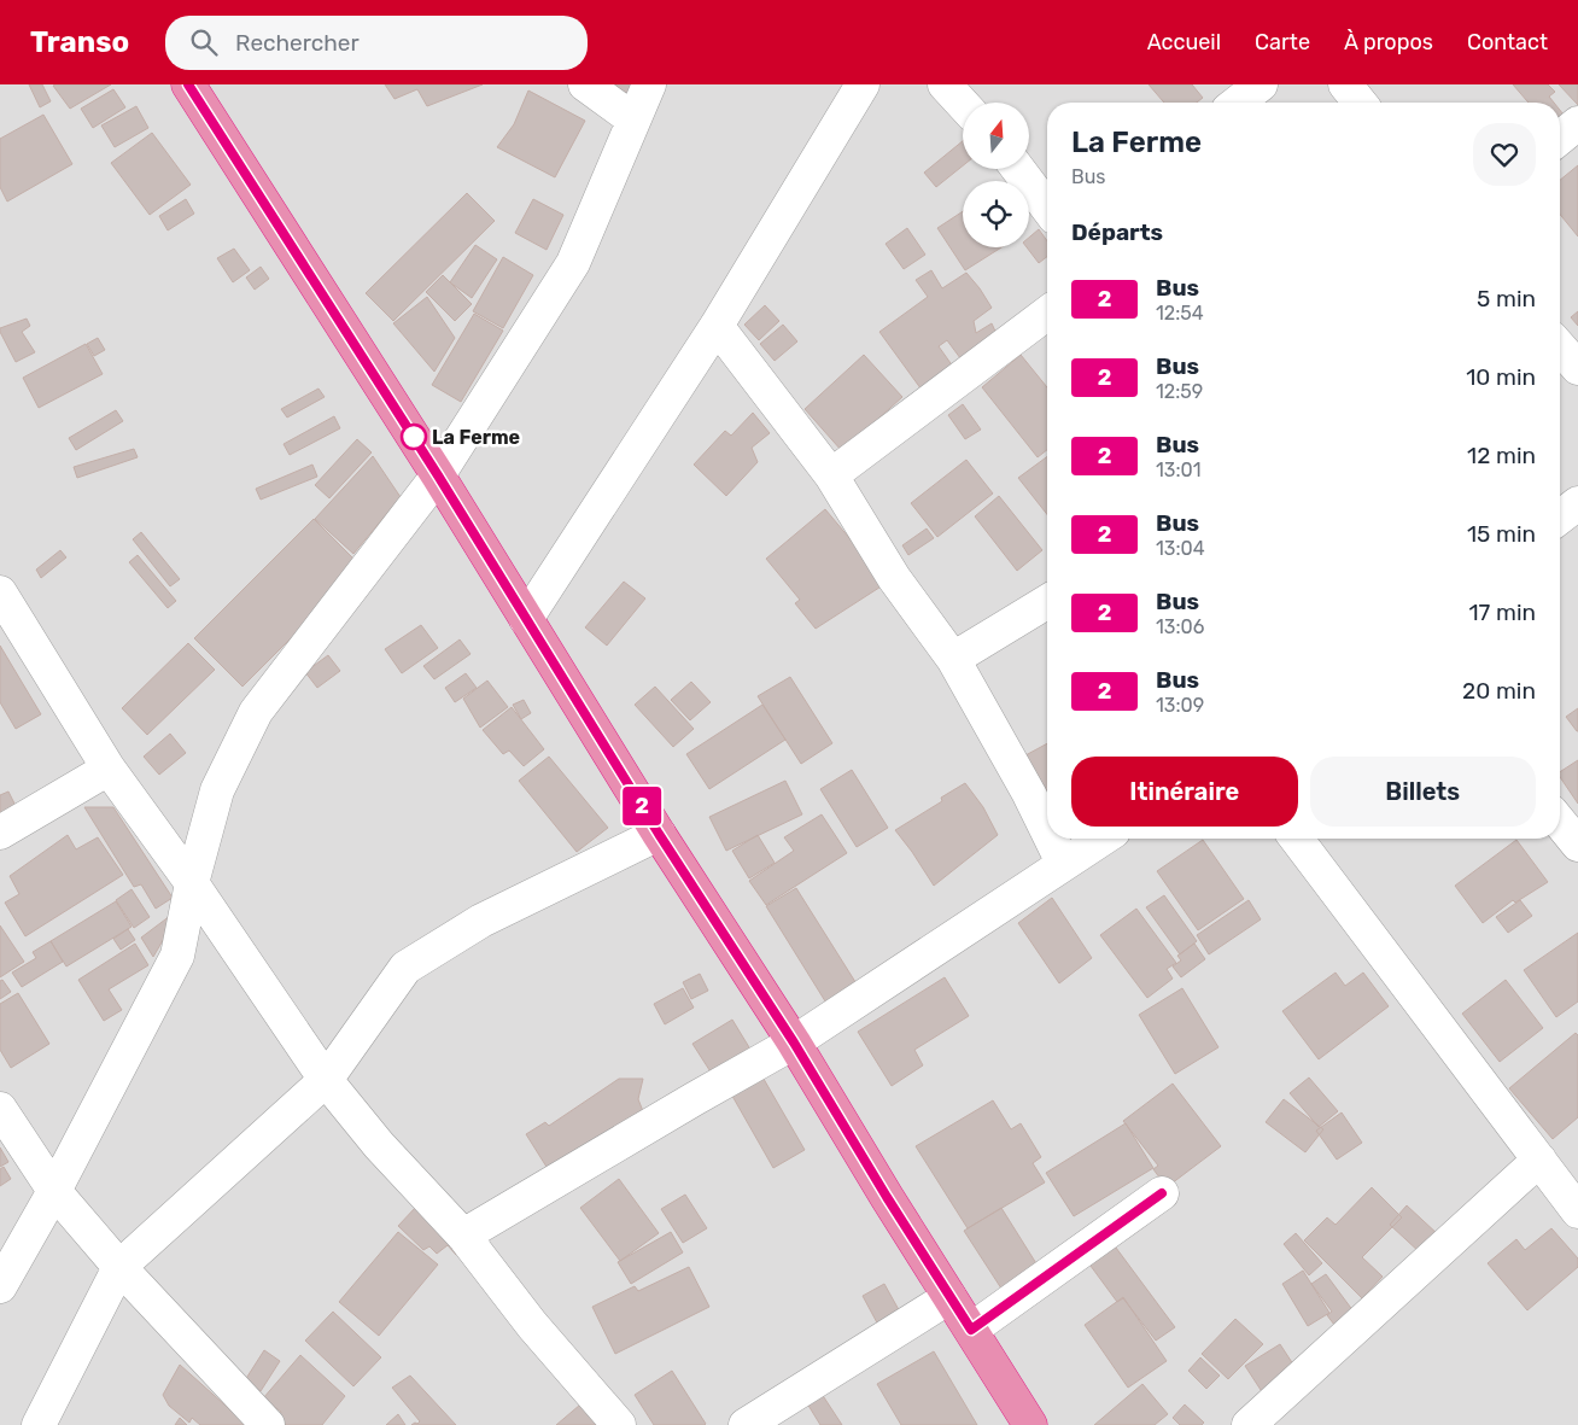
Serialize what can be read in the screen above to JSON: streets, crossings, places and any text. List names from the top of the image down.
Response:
{
  "places": ["La Ferme"],
  "lines": ["bus line 2"],
  "north": "top",
  "page": {
    "header": "Transo",
    "search": "Rechercher",
    "nav": [
      "Accueil",
      "Carte",
      "À propos",
      "Contact"
    ],
    "on_map": "2",
    "heading": [
      ["La Ferme", "Bus"],
      "Départs"
    ],
    "list": [
      {
        "mark": "2",
        "name": "Bus",
        "note": "12:54",
        "value": "5 min"
      },
      {
        "mark": "2",
        "name": "Bus",
        "note": "12:59",
        "value": "10 min"
      },
      {
        "mark": "2",
        "name": "Bus",
        "note": "13:01",
        "value": "12 min"
      },
      {
        "mark": "2",
        "name": "Bus",
        "note": "13:04",
        "value": "15 min"
      },
      {
        "mark": "2",
        "name": "Bus",
        "note": "13:06",
        "value": "17 min"
      },
      {
        "mark": "2",
        "name": "Bus",
        "note": "13:09",
        "value": "20 min"
      }
    ],
    "buttons": ["Itinéraire", "Billets"]
  }
}
